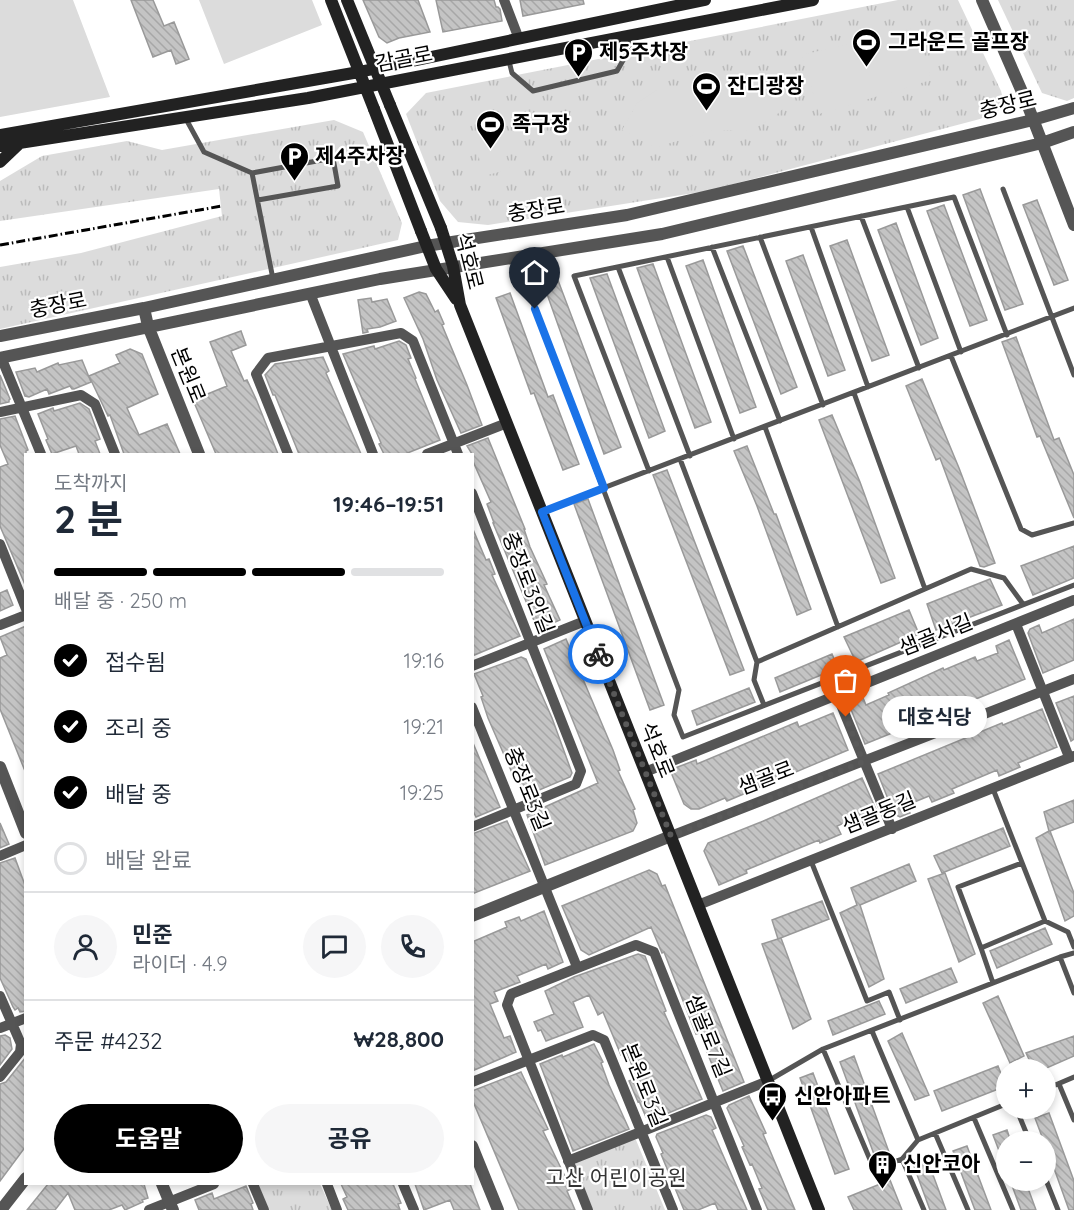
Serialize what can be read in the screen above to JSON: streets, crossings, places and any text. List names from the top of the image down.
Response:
{
  "streets": {
    "main road": ["감골로", "석호로"],
    "street": [
      "충장로",
      "본원로",
      "충장로3안길",
      "샘골서길",
      "샘골로",
      "충장로3길",
      "샘골동길",
      "샘골로7길",
      "본원로3길"
    ]
  },
  "crossings": [
    ["감골로", "석호로"],
    ["충장로", "석호로"],
    ["충장로", "본원로"],
    ["석호로", "샘골서길"],
    ["석호로", "샘골로"],
    ["석호로", "샘골동길"],
    ["충장로3안길", "충장로3길"],
    ["샘골로", "충장로3길"],
    ["샘골로7길", "본원로3길"]
  ],
  "parks": ["고산 어린이공원"],
  "places": {
    "sports": ["그라운드 골프장", "잔디광장", "족구장"],
    "parking": ["제5주차장", "제4주차장"],
    "other": ["대호식당"],
    "bus stop": ["신안아파트"],
    "building": ["신안코아"]
  },
  "page": {
    "heading": ["2 분", "도착까지", "19:46–19:51"],
    "panel": [
      "민준",
      "라이더 · 4.9",
      "주문 #4232",
      "₩28,800"
    ],
    "bar": "배달 중 · 250 m",
    "list": [
      ["접수됨", "19:16"],
      ["조리 중", "19:21"],
      ["배달 중", "19:25"],
      "배달 완료"
    ],
    "bubble": "대호식당",
    "map_buttons": ["+", "−"],
    "buttons": ["도움말", "공유"]
  }
}
